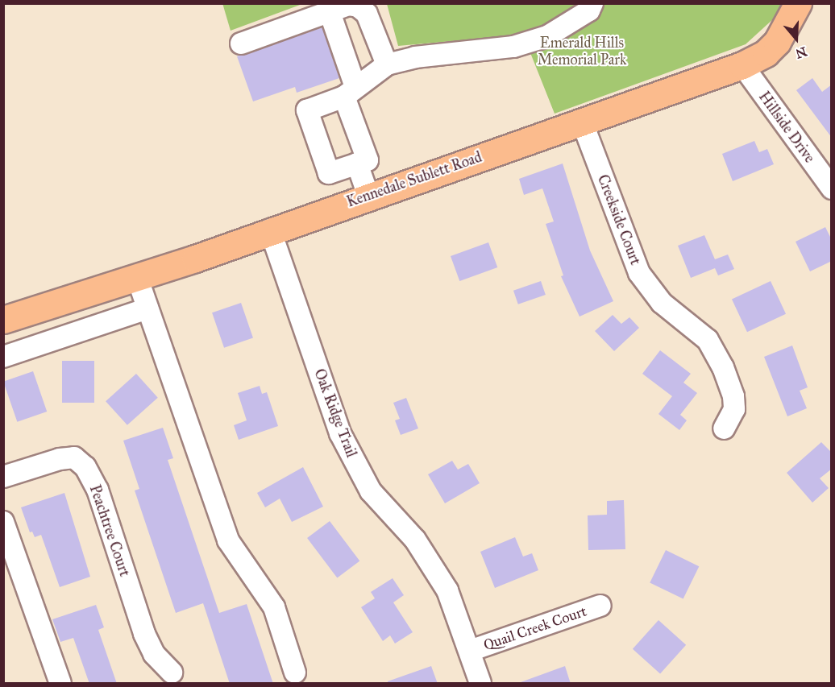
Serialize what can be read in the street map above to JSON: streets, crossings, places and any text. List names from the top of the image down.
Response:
{
  "streets": {
    "main road": ["Kennedale Sublett Road"],
    "street": [
      "Hillside Drive",
      "Creekside Court",
      "Oak Ridge Trail",
      "Peachtree Court",
      "Quail Creek Court"
    ]
  },
  "crossings": [
    ["Hillside Drive", "Kennedale Sublett Road"],
    ["Kennedale Sublett Road", "Creekside Court"],
    ["Kennedale Sublett Road", "Oak Ridge Trail"],
    ["Oak Ridge Trail", "Quail Creek Court"]
  ],
  "parks": ["Emerald Hills Memorial Park"],
  "north": "bottom"
}
